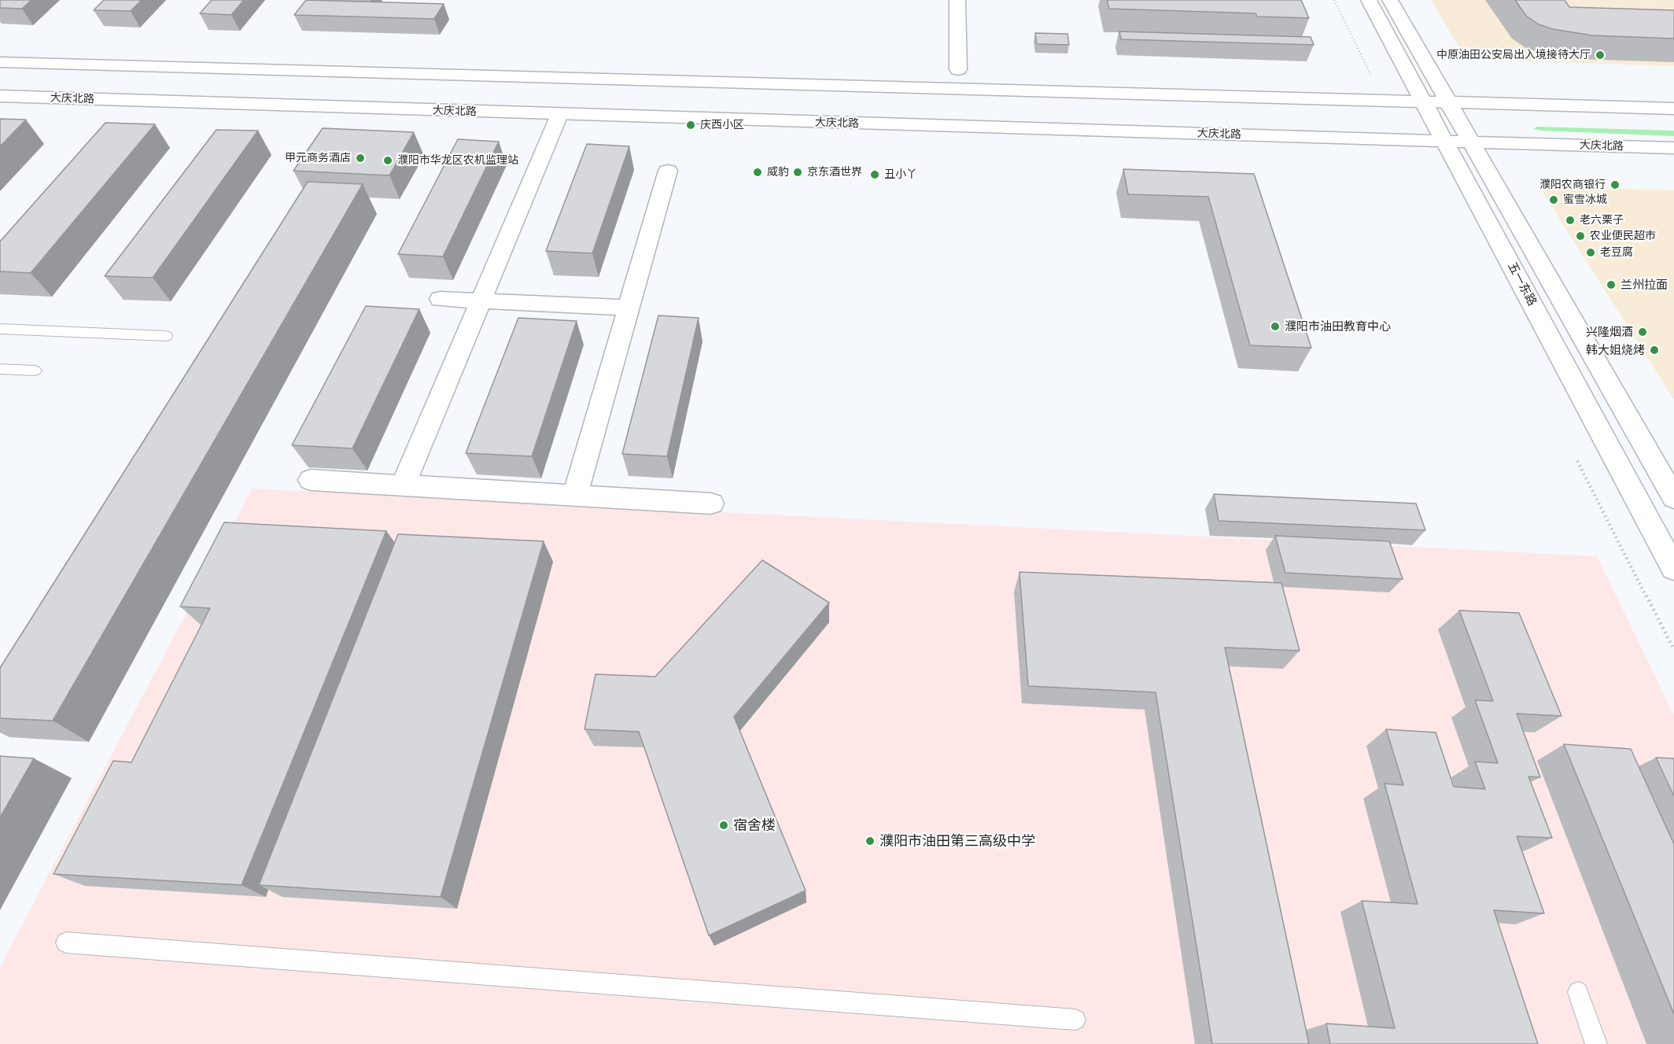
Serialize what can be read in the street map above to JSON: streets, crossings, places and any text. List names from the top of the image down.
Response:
{
  "streets": {
    "main road": ["大庆北路", "五一东路"]
  },
  "crossings": [
    ["大庆北路", "五一东路"]
  ],
  "places": [
    "中原油田公安局出入境接待大厅",
    "庆西小区",
    "甲元商务酒店",
    "濮阳市华龙区农机监理站",
    "威豹",
    "京东酒世界",
    "丑小丫",
    "濮阳农商银行",
    "蜜雪冰城",
    "老六栗子",
    "农业便民超市",
    "老豆腐",
    "兰州拉面",
    "濮阳市油田教育中心",
    "兴隆烟酒",
    "韩大姐烧烤",
    "宿舍楼",
    "濮阳市油田第三高级中学"
  ]
}
